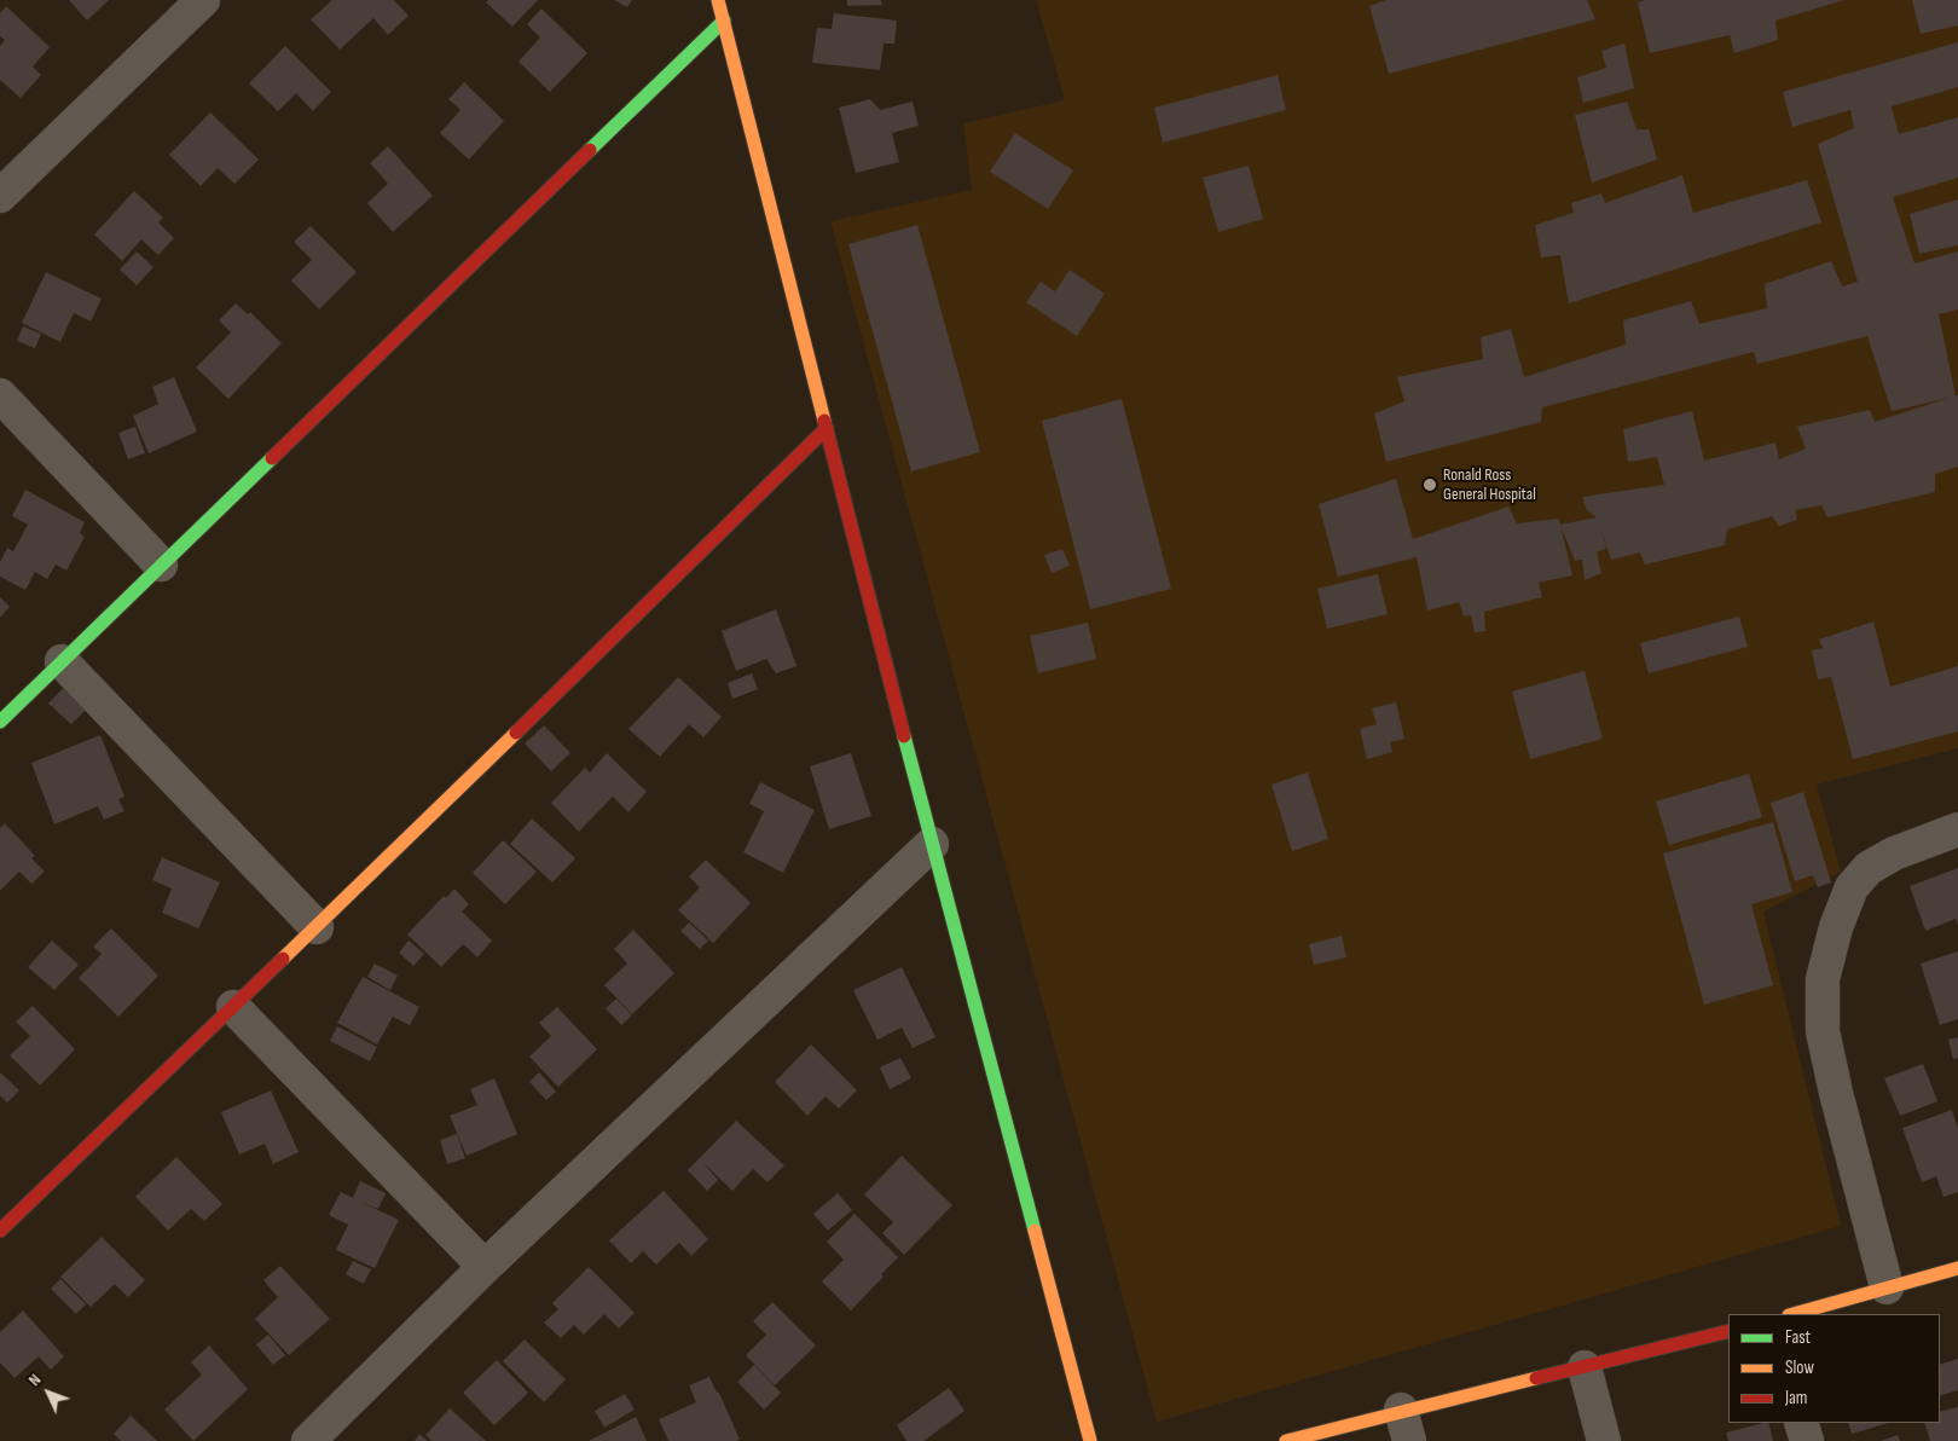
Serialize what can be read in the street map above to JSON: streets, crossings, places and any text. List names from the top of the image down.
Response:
{
  "places": ["Ronald Ross General Hospital"],
  "legend": ["Fast", "Slow", "Jam"],
  "north": "top left"
}
